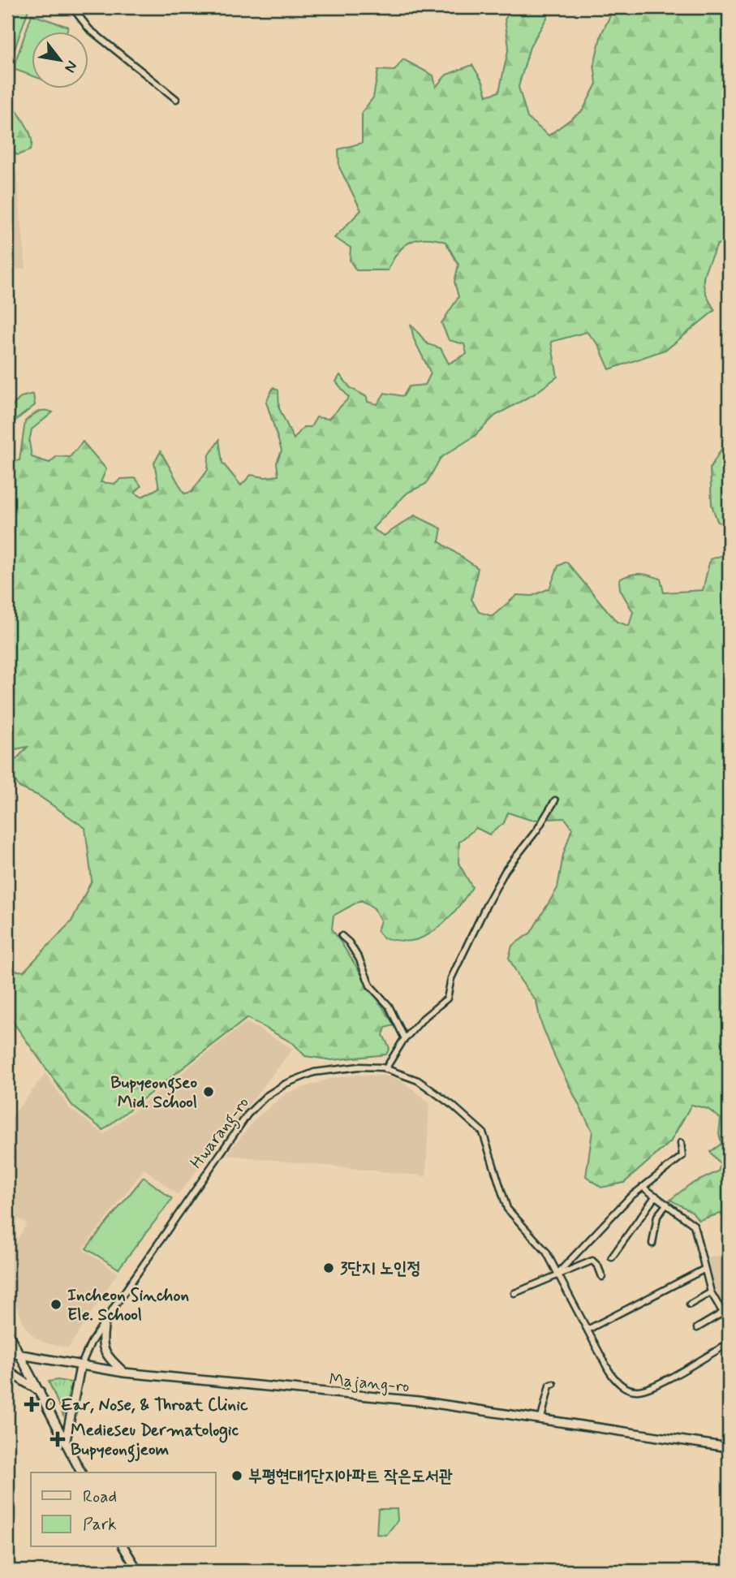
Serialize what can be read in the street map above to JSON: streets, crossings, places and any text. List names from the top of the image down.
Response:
{
  "streets": {
    "main road": ["Majang-ro"],
    "street": ["Hwarang-ro"]
  },
  "crossings": [
    ["Hwarang-ro", "Majang-ro"]
  ],
  "places": {
    "other": [
      "Bupyeongseo Mid. School",
      "3단지 노인정",
      "Incheon Sinchon Ele. School",
      "부평현대1단지아파트 작은도서관"
    ],
    "health": ["O Ear, Nose, & Throat Clinic", "Medieseu Dermatologic Bupyeongjeom"]
  },
  "legend": ["Road", "Park"],
  "north": "bottom right"
}
